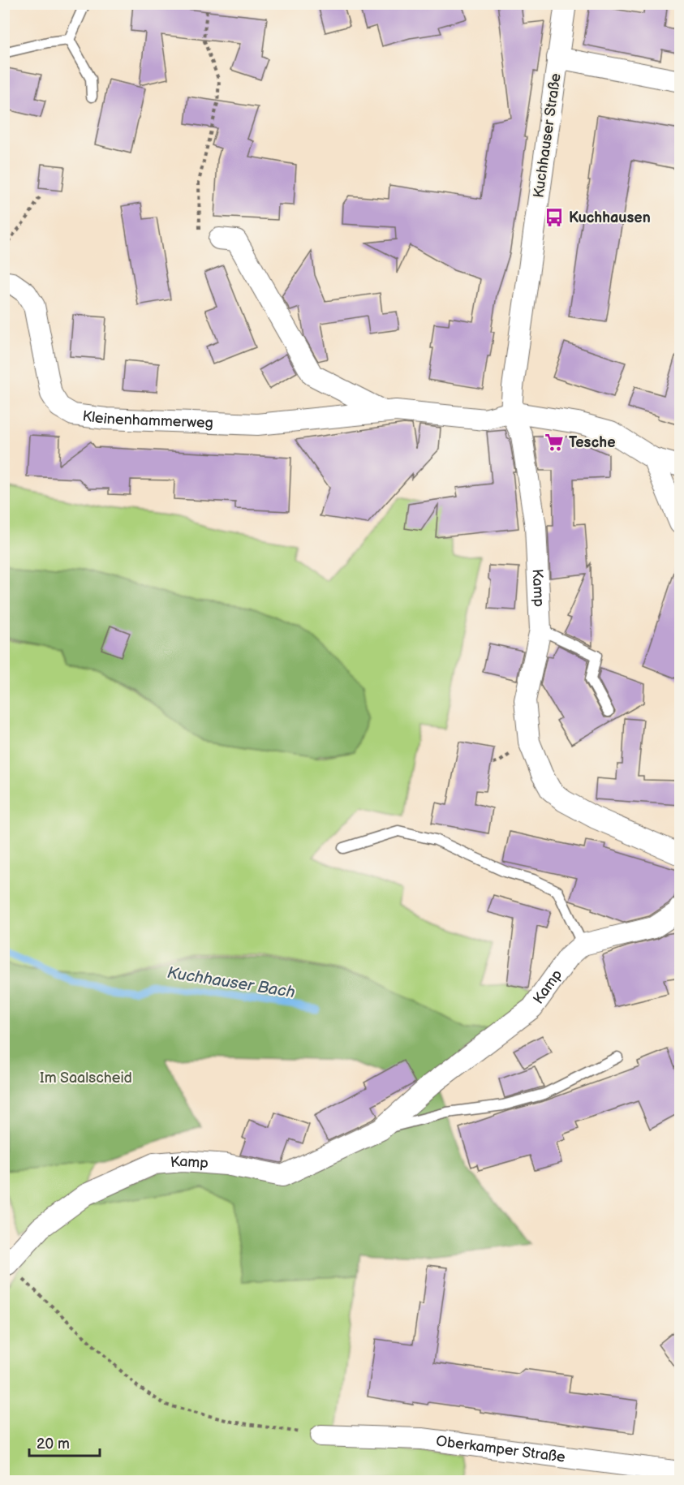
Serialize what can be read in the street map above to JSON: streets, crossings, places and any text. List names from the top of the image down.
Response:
{
  "streets": {
    "street": [
      "Kuchhauser Straße",
      "Kleinenhammerweg",
      "Kamp",
      "Oberkamper Straße"
    ]
  },
  "crossings": [
    ["Kuchhauser Straße", "Kleinenhammerweg"],
    ["Kuchhauser Straße", "Kamp"],
    ["Kleinenhammerweg", "Kamp"]
  ],
  "water": ["Kuchhauser Bach"],
  "parks": ["Im Saalscheid"],
  "places": {
    "bus stop": ["Kuchhausen"],
    "supermarket": ["Tesche"]
  },
  "scale_bar": "20 m"
}
